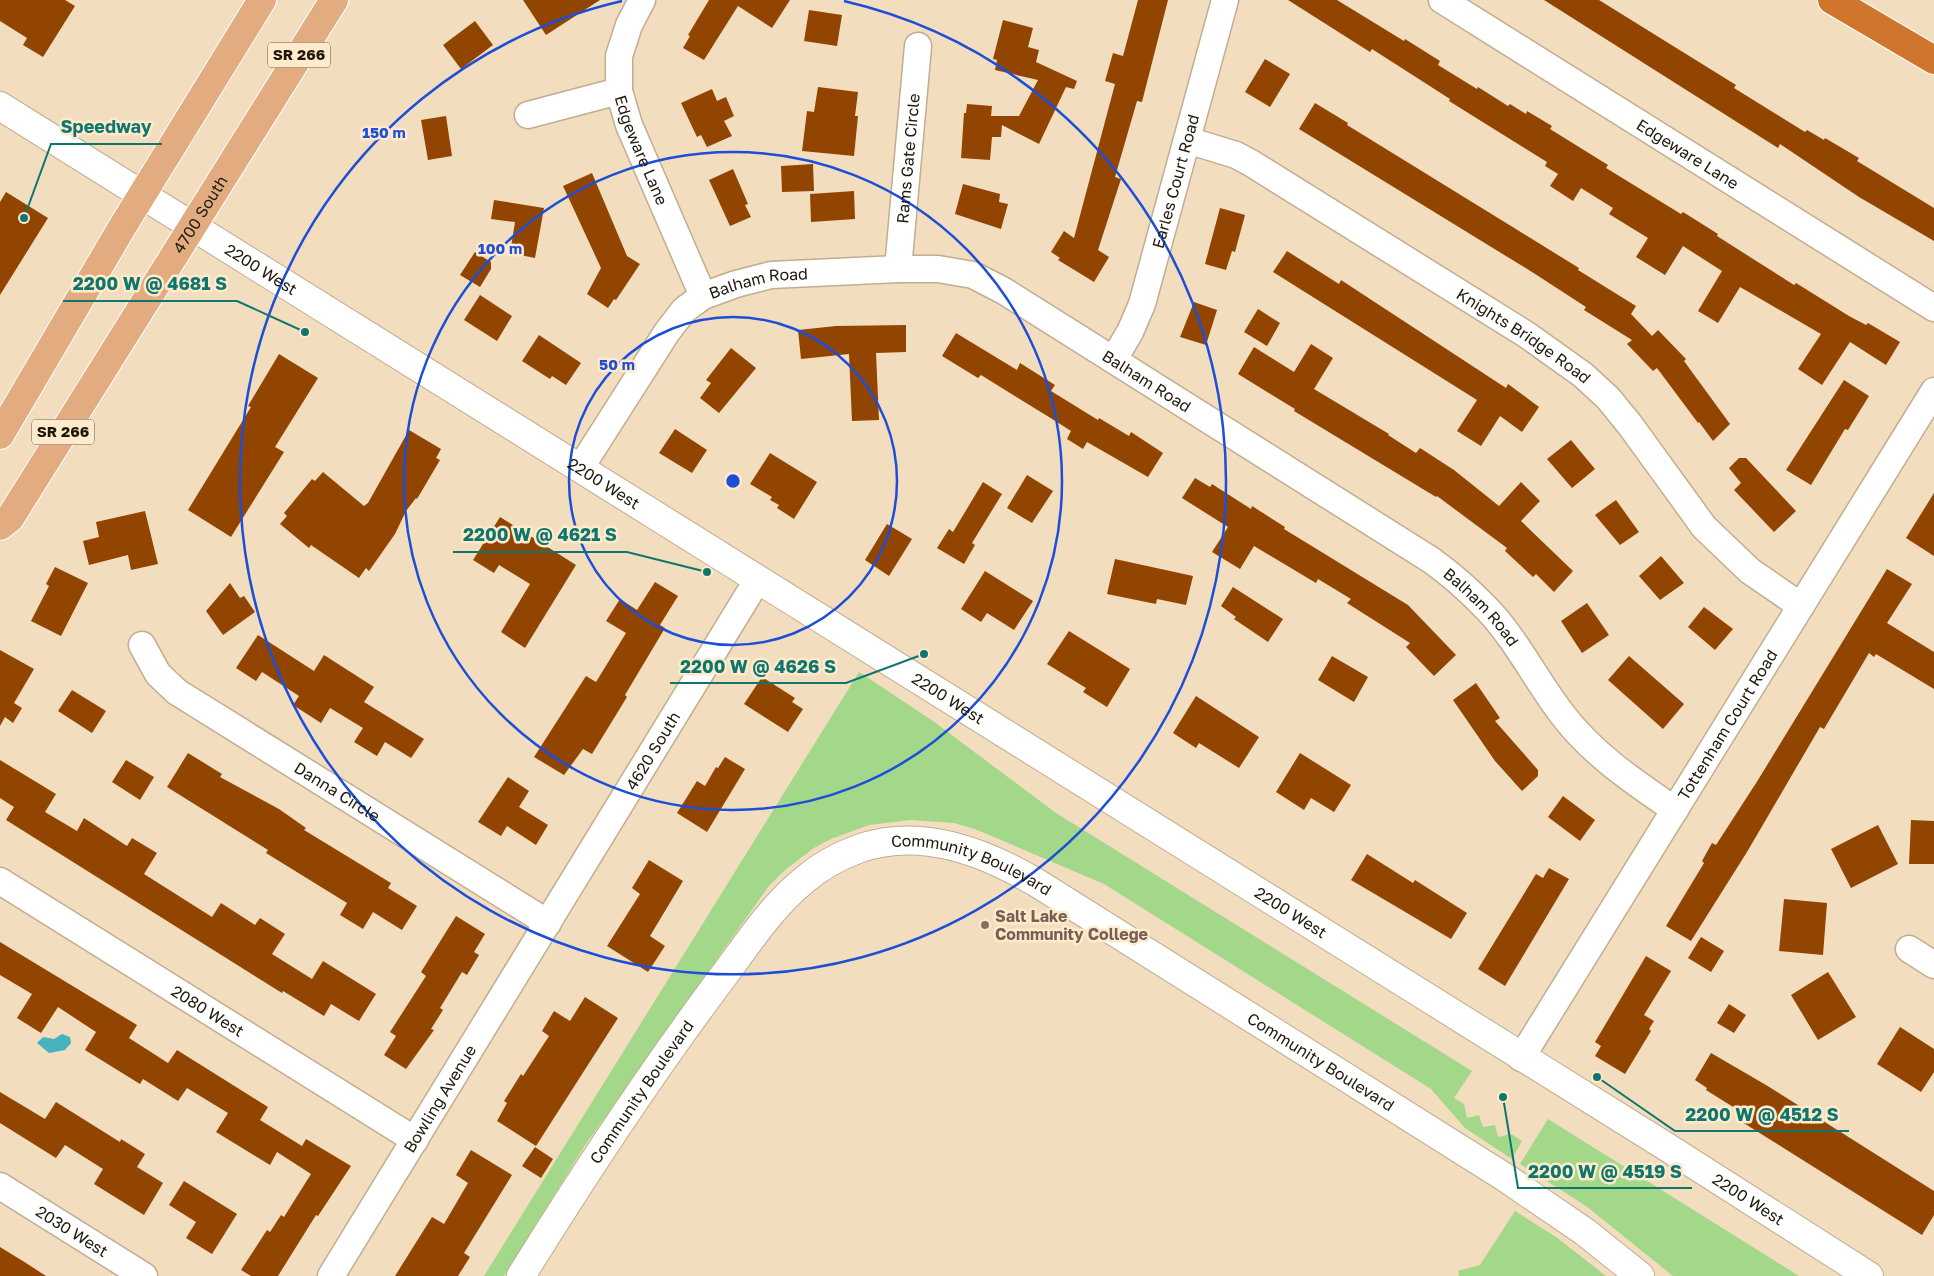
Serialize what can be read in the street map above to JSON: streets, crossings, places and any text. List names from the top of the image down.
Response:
{
  "streets": {
    "main road": ["SR 266", "4700 South"],
    "street": [
      "Edgeware Lane",
      "Rams Gate Circle",
      "Earles Court Road",
      "2200 West",
      "Balham Road",
      "Knights Bridge Road",
      "Tottenham Court Road",
      "4620 South",
      "Danna Circle",
      "Community Boulevard",
      "2080 West",
      "Bowling Avenue",
      "2030 West"
    ]
  },
  "crossings": [
    ["SR 266", "2200 West"],
    ["Edgeware Lane", "Balham Road"],
    ["Rams Gate Circle", "Balham Road"],
    ["Earles Court Road", "Balham Road"],
    ["Earles Court Road", "Knights Bridge Road"],
    ["4700 South", "2200 West"],
    ["2200 West", "Balham Road"],
    ["2200 West", "Tottenham Court Road"],
    ["2200 West", "4620 South"],
    ["Balham Road", "Tottenham Court Road"],
    ["Knights Bridge Road", "Tottenham Court Road"],
    ["4620 South", "Danna Circle"],
    ["4620 South", "Bowling Avenue"],
    ["Danna Circle", "Bowling Avenue"],
    ["2080 West", "Bowling Avenue"]
  ],
  "places": [
    "Speedway",
    "2200 W @ 4681 S",
    "2200 W @ 4621 S",
    "2200 W @ 4626 S",
    "Salt Lake Community College",
    "2200 W @ 4512 S",
    "2200 W @ 4519 S"
  ],
  "rings": ["150 m", "100 m", "50 m"]
}
